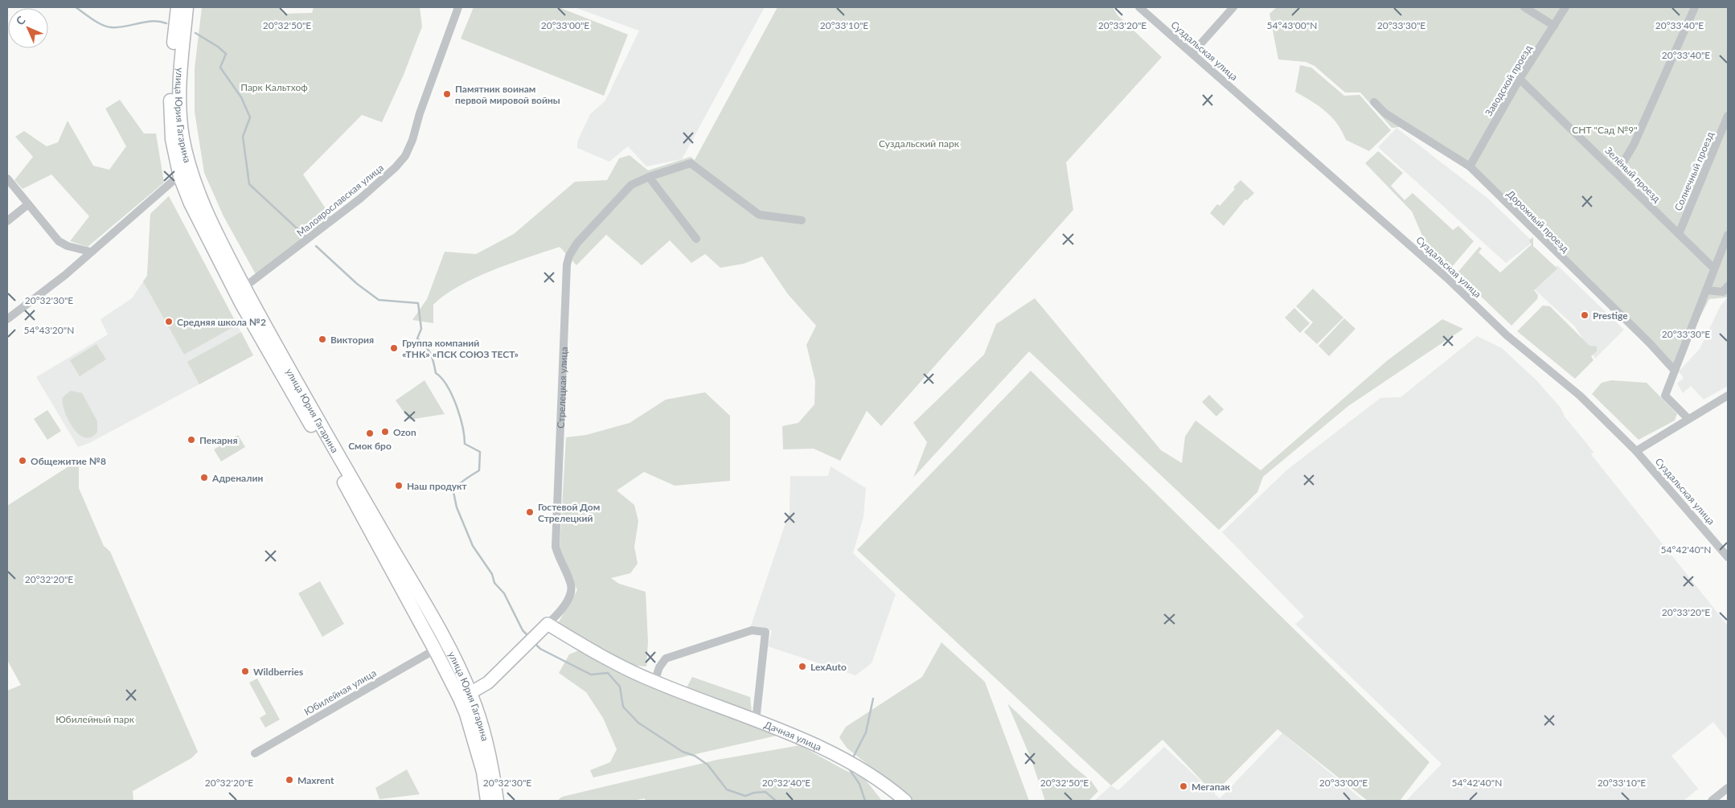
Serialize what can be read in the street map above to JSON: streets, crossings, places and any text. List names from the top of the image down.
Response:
{
  "streets": {
    "main road": ["улица Юрия Гагарина"],
    "street": [
      "Суздальская улица",
      "Заводской проезд",
      "Солнечный проезд",
      "Зелёный проезд",
      "Малоярославская улица",
      "Дорожный проезд",
      "Стрелецкая улица",
      "Юбилейная улица",
      "Дачная улица"
    ]
  },
  "crossings": [
    ["Заводской проезд", "Зелёный проезд"],
    ["Заводской проезд", "Дорожный проезд"],
    ["улица Юрия Гагарина", "Малоярославская улица"],
    ["улица Юрия Гагарина", "Стрелецкая улица"],
    ["улица Юрия Гагарина", "Юбилейная улица"],
    ["Солнечный проезд", "Зелёный проезд"]
  ],
  "parks": [
    "Парк Кальтхоф",
    "СНТ \"Сад №9\"",
    "Суздальский парк",
    "Юбилейный парк"
  ],
  "places": [
    "Памятник воинам первой мировой войны",
    "Prestige",
    "Средняя школа №2",
    "Виктория",
    "Группа компаний «ТНК» «ПСК СОЮЗ ТЕСТ»",
    "Ozon",
    "Смок бро",
    "Пекарня",
    "Общежитие №8",
    "Адреналин",
    "Наш продукт",
    "Гостевой Дом Стрелецкий",
    "LexAuto",
    "Wildberries",
    "Maxrent",
    "Мегапак"
  ],
  "north": "top left",
  "coordinates": [
    "20°32'50\"E",
    "20°33'00\"E",
    "20°33'10\"E",
    "20°33'20\"E",
    "54°43'00\"N",
    "20°33'30\"E",
    "20°33'40\"E",
    "20°32'30\"E",
    "54°43'20\"N",
    "54°42'40\"N",
    "20°32'20\"E",
    "20°32'40\"E"
  ]
}
